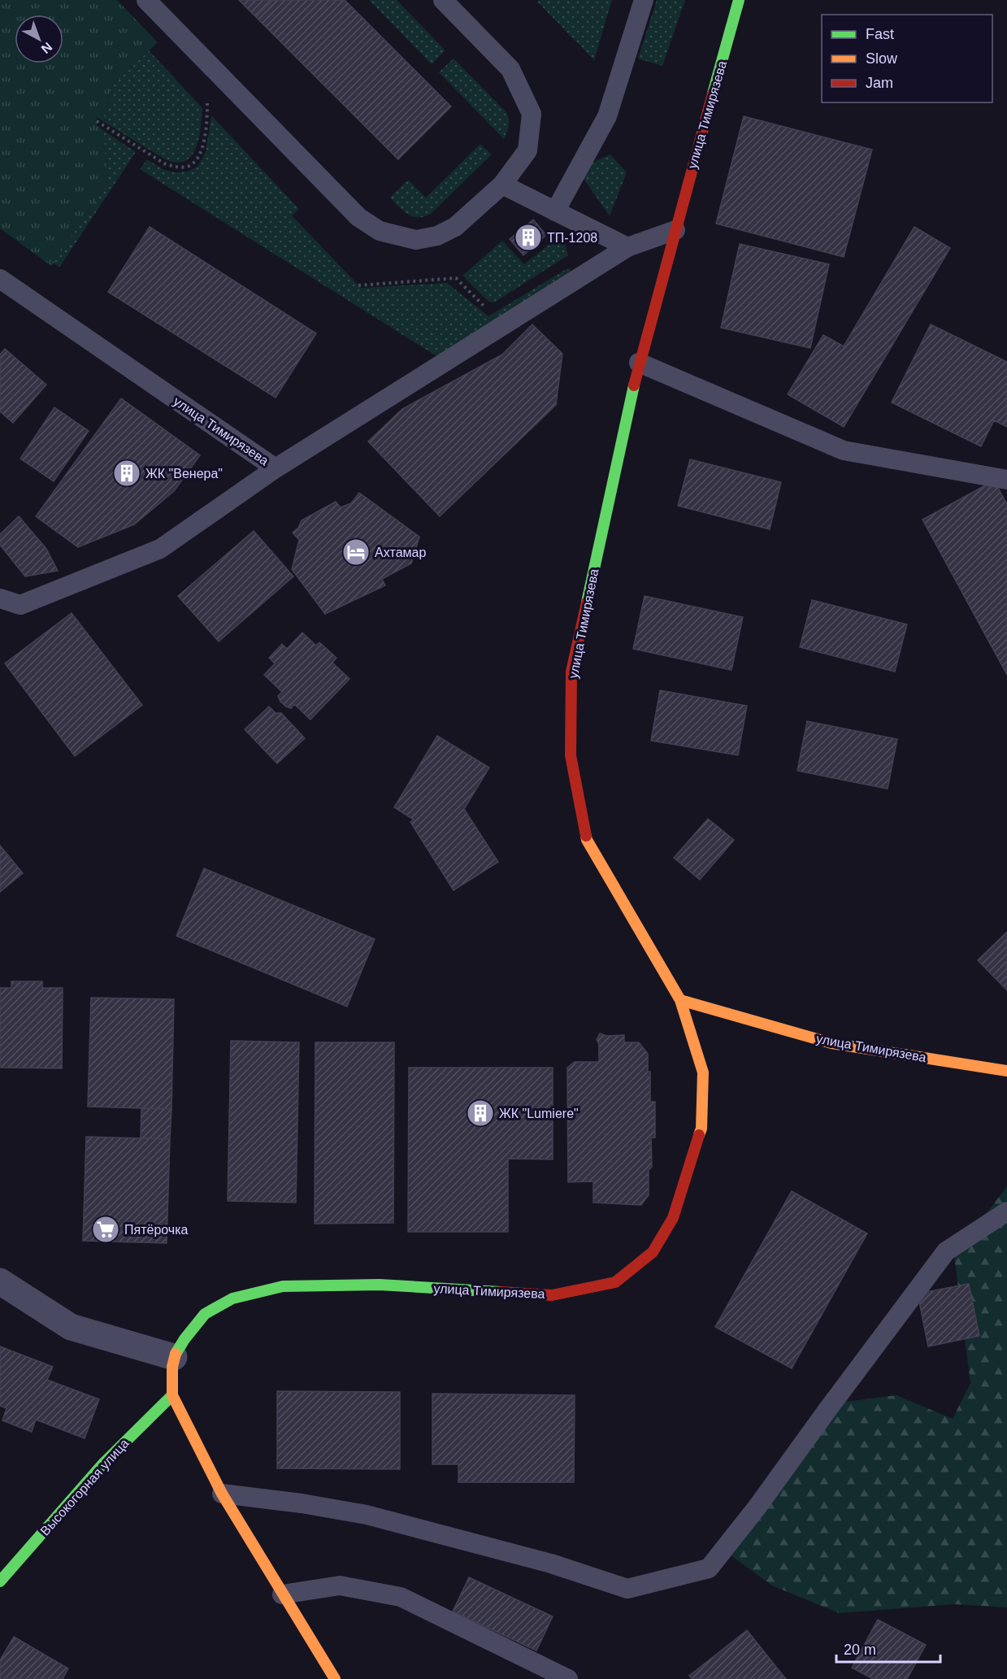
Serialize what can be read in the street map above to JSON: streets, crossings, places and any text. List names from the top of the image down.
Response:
{
  "streets": {
    "street": ["улица Тимирязева", "Высокогорная улица"]
  },
  "crossings": [
    ["улица Тимирязева", "Высокогорная улица"]
  ],
  "places": {
    "building": ["ТП-1208", "ЖК \"Венера\"", "ЖК \"Lumiere\""],
    "hotel": ["Ахтамар"],
    "supermarket": ["Пятёрочка"]
  },
  "legend": ["Fast", "Slow", "Jam"],
  "scale_bar": "20 m",
  "north": "bottom right"
}
